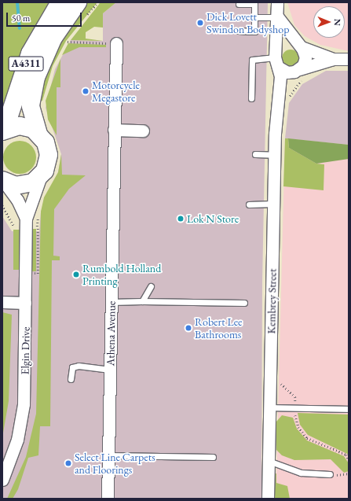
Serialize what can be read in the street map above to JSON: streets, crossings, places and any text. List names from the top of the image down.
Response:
{
  "streets": {
    "main road": ["A4311"],
    "street": ["Kembrey Street", "Athena Avenue", "Elgin Drive"]
  },
  "crossings": [
    ["A4311", "Elgin Drive"]
  ],
  "places": [
    "Dick Lovett Swindon Bodyshop",
    "Motorcycle Megastore",
    "Lok N Store",
    "Rumbold Holland Printing",
    "Robert Lee Bathrooms",
    "Select Line Carpets and Floorings"
  ],
  "scale_bar": "50 m",
  "north": "right"
}
